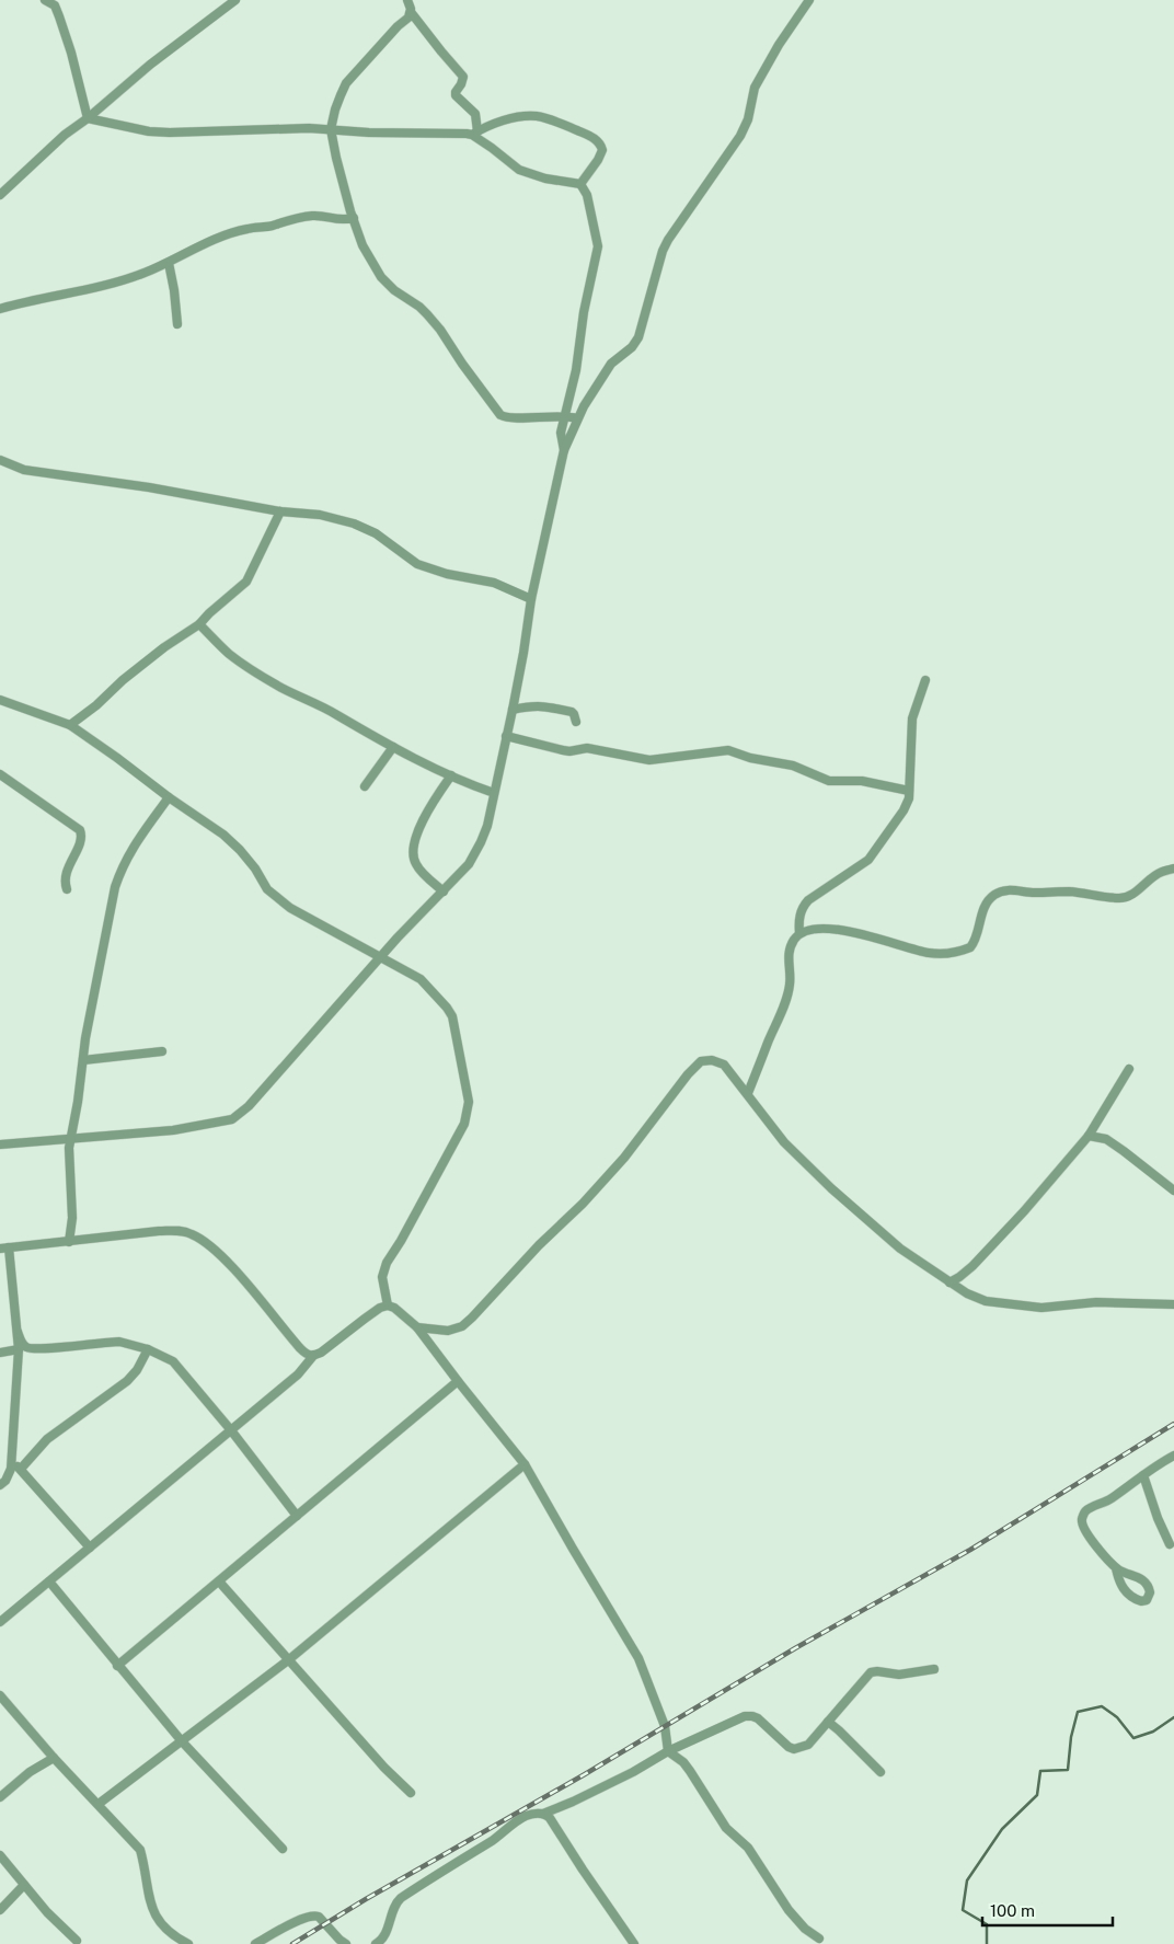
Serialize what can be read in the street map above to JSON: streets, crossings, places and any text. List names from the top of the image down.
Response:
{
  "scale_bar": "100 m"
}
